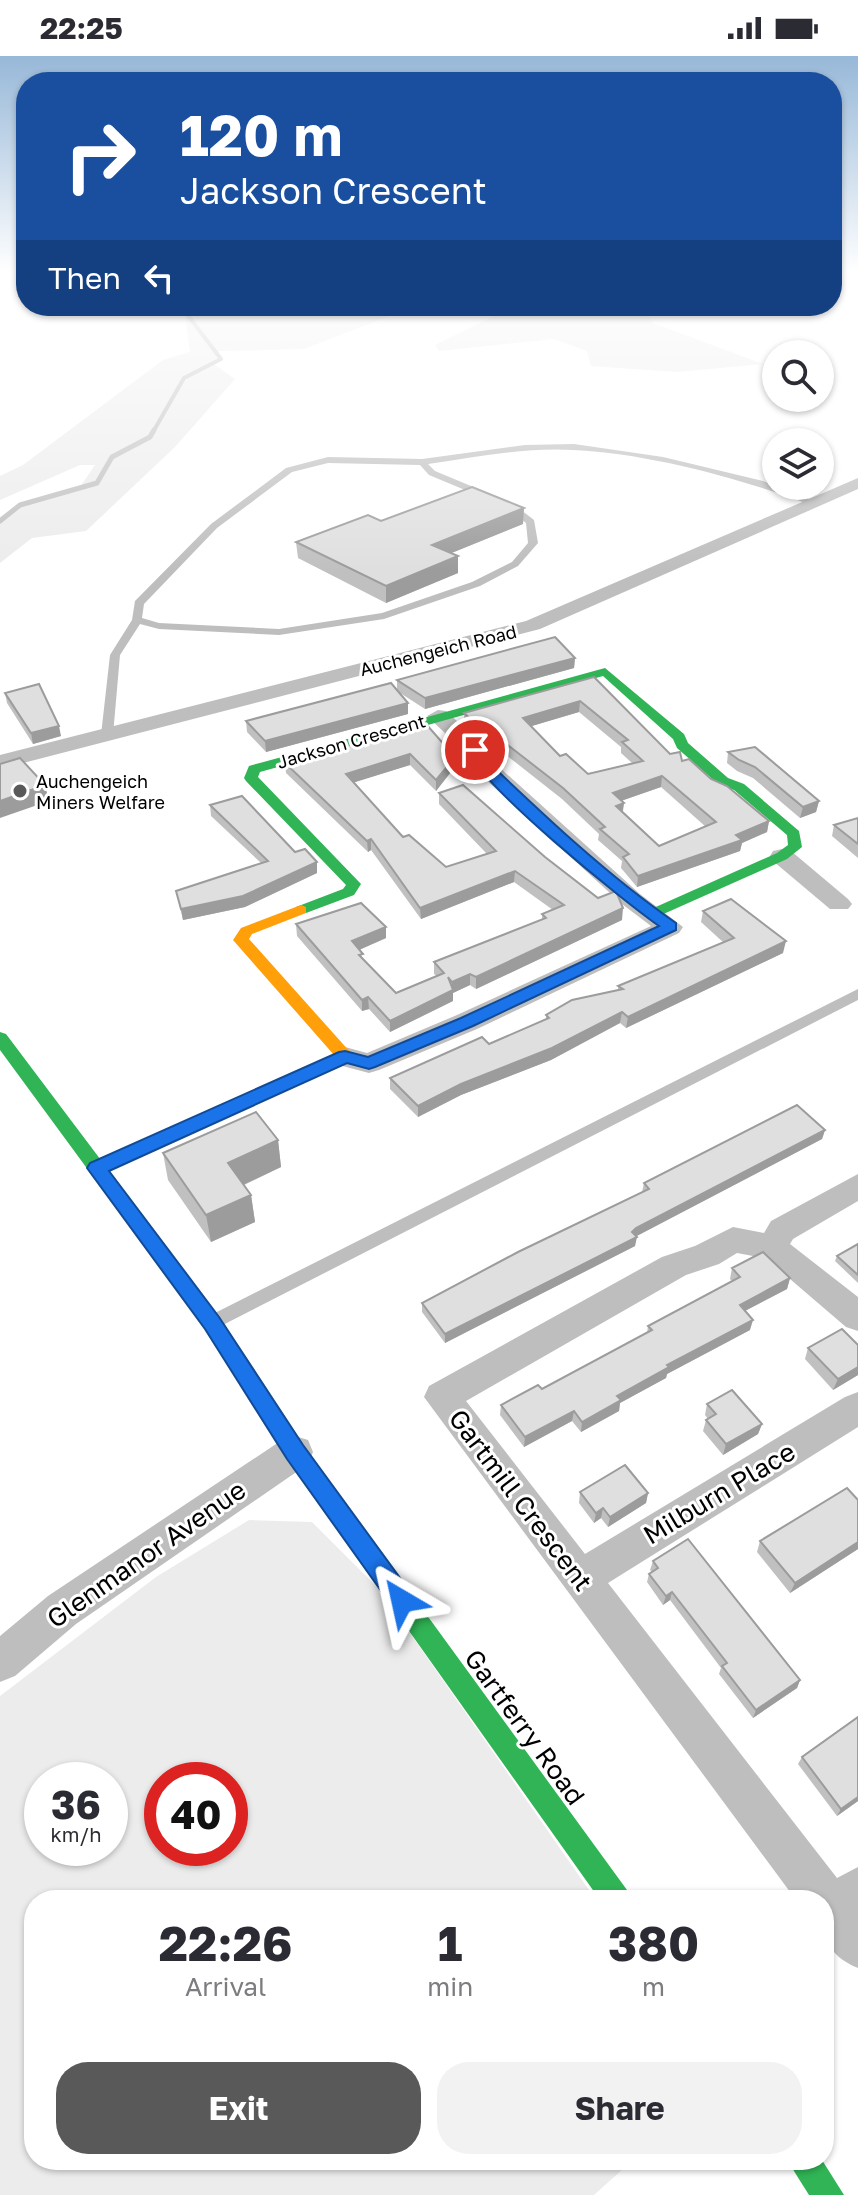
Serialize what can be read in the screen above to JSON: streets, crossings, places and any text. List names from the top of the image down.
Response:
{
  "streets": {
    "street": [
      "Auchengeich Road",
      "Jackson Crescent",
      "Milburn Place",
      "Gartmill Crescent",
      "Glenmanor Avenue",
      "Gartferry Road"
    ]
  },
  "crossings": [
    ["Milburn Place", "Gartmill Crescent"],
    ["Glenmanor Avenue", "Gartferry Road"]
  ],
  "places": ["Auchengeich Miners Welfare"],
  "page": {
    "status": "22:25",
    "turn": ["120 m", "Jackson Crescent"],
    "then": "Then",
    "speed": "36 km/h",
    "limit": "40",
    "eta": [
      "22:26",
      "Arrival",
      "1",
      "min",
      "380",
      "m"
    ],
    "buttons": ["Exit", "Share"]
  }
}
